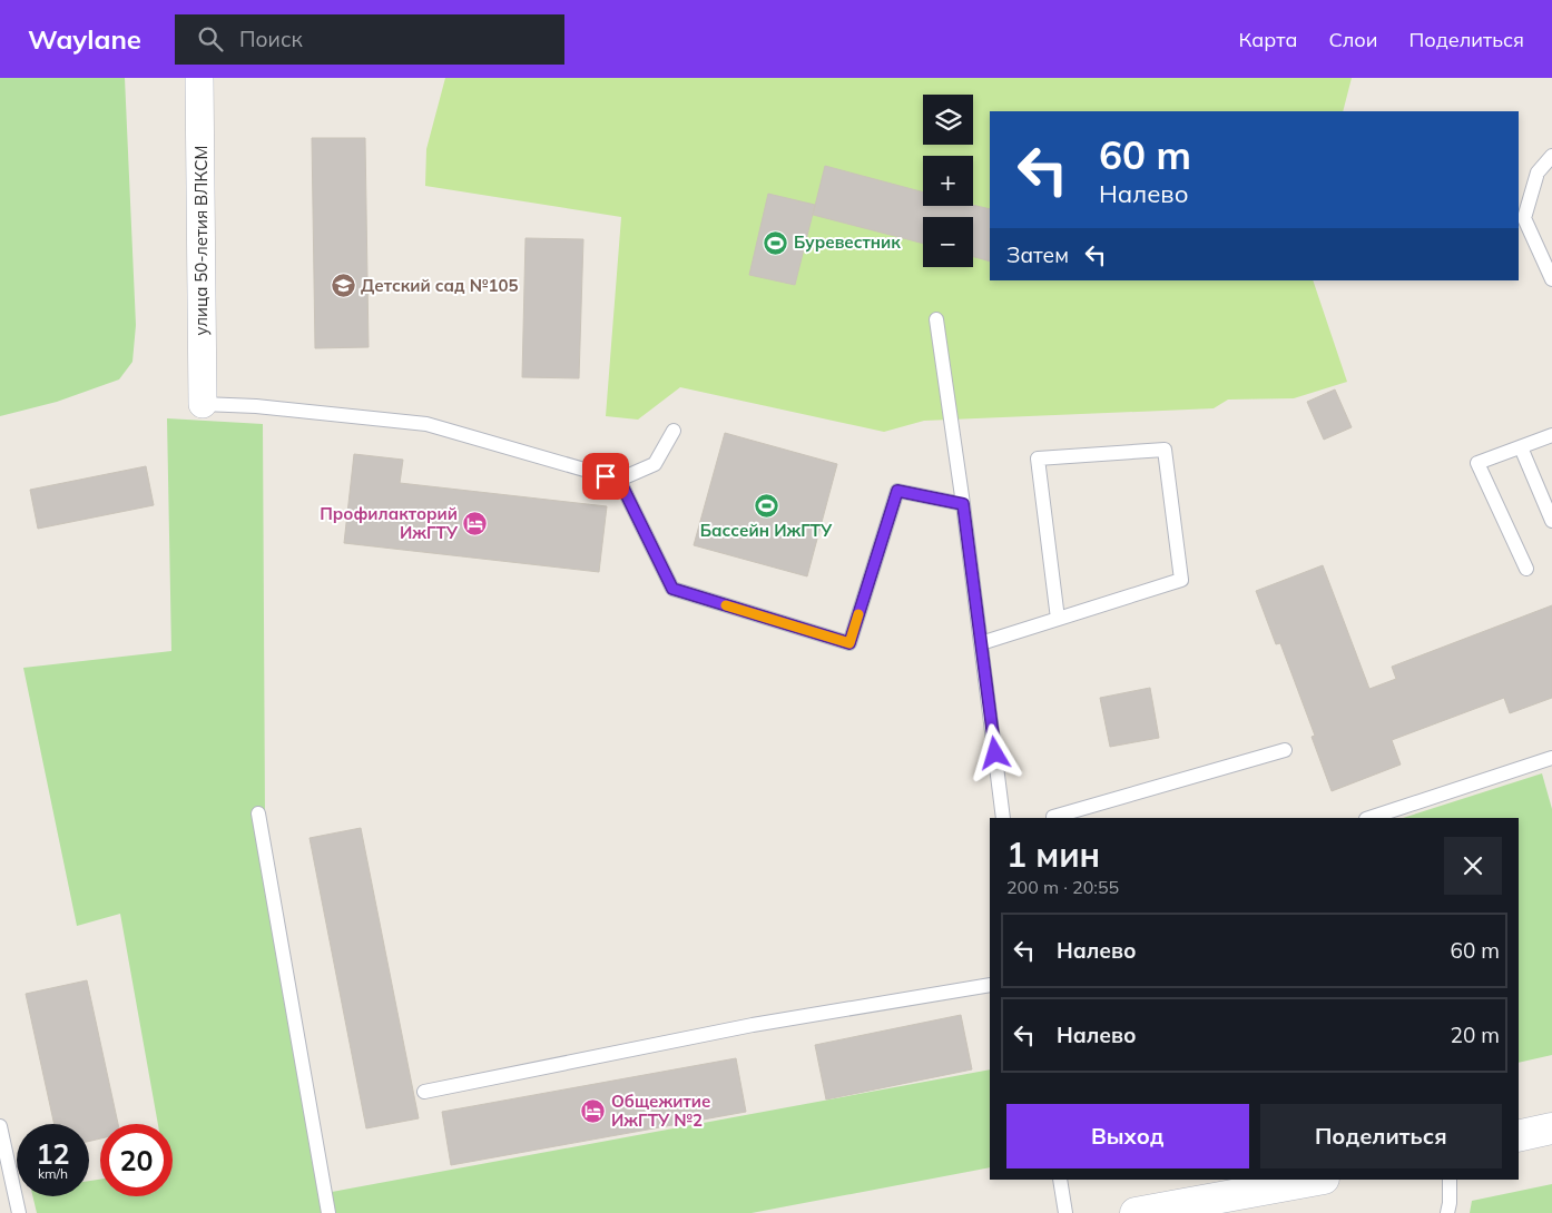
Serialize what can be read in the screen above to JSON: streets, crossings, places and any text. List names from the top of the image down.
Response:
{
  "streets": {
    "street": ["улица 50-летия ВЛКСМ"]
  },
  "places": {
    "sports": ["Буревестник", "Бассейн ИжГТУ"],
    "school or university": ["Детский сад №105"],
    "hotel": ["Профилакторий ИжГТУ", "Общежитие ИжГТУ №2"]
  },
  "page": {
    "header": "Waylane",
    "search": "Поиск",
    "nav": ["Карта", "Слои", "Поделиться"],
    "map_buttons": ["+", "−"],
    "turn": ["60 m", "Налево"],
    "then": "Затем",
    "heading": ["1 мин", "200 m · 20:55"],
    "list": [
      {
        "name": "Налево",
        "value": "60 m"
      },
      {
        "name": "Налево",
        "value": "20 m"
      }
    ],
    "buttons": ["Выход", "Поделиться"],
    "speed": "12 km/h",
    "limit": "20"
  }
}
